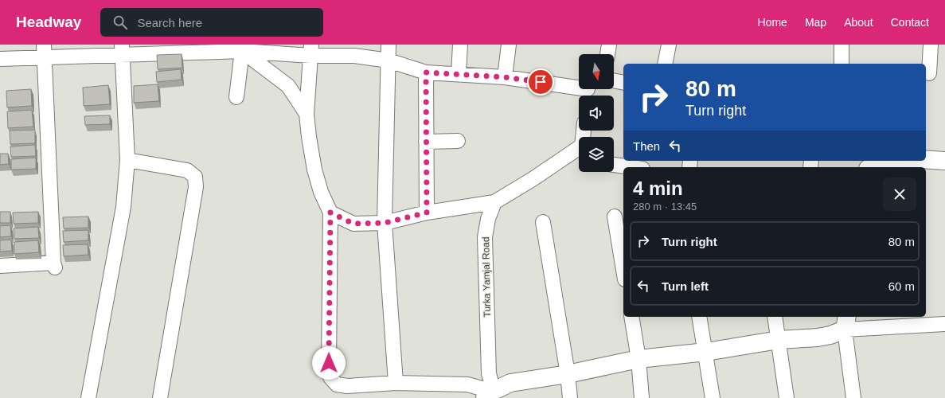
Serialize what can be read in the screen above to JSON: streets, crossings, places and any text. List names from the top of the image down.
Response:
{
  "streets": {
    "street": ["Turka Yamjal Road"]
  },
  "north": "bottom",
  "page": {
    "header": "Headway",
    "search": "Search here",
    "nav": [
      "Home",
      "Map",
      "About",
      "Contact"
    ],
    "turn": ["80 m", "Turn right"],
    "then": "Then",
    "heading": ["4 min", "280 m · 13:45"],
    "list": [
      {
        "name": "Turn right",
        "value": "80 m"
      },
      {
        "name": "Turn left",
        "value": "60 m"
      }
    ]
  }
}
